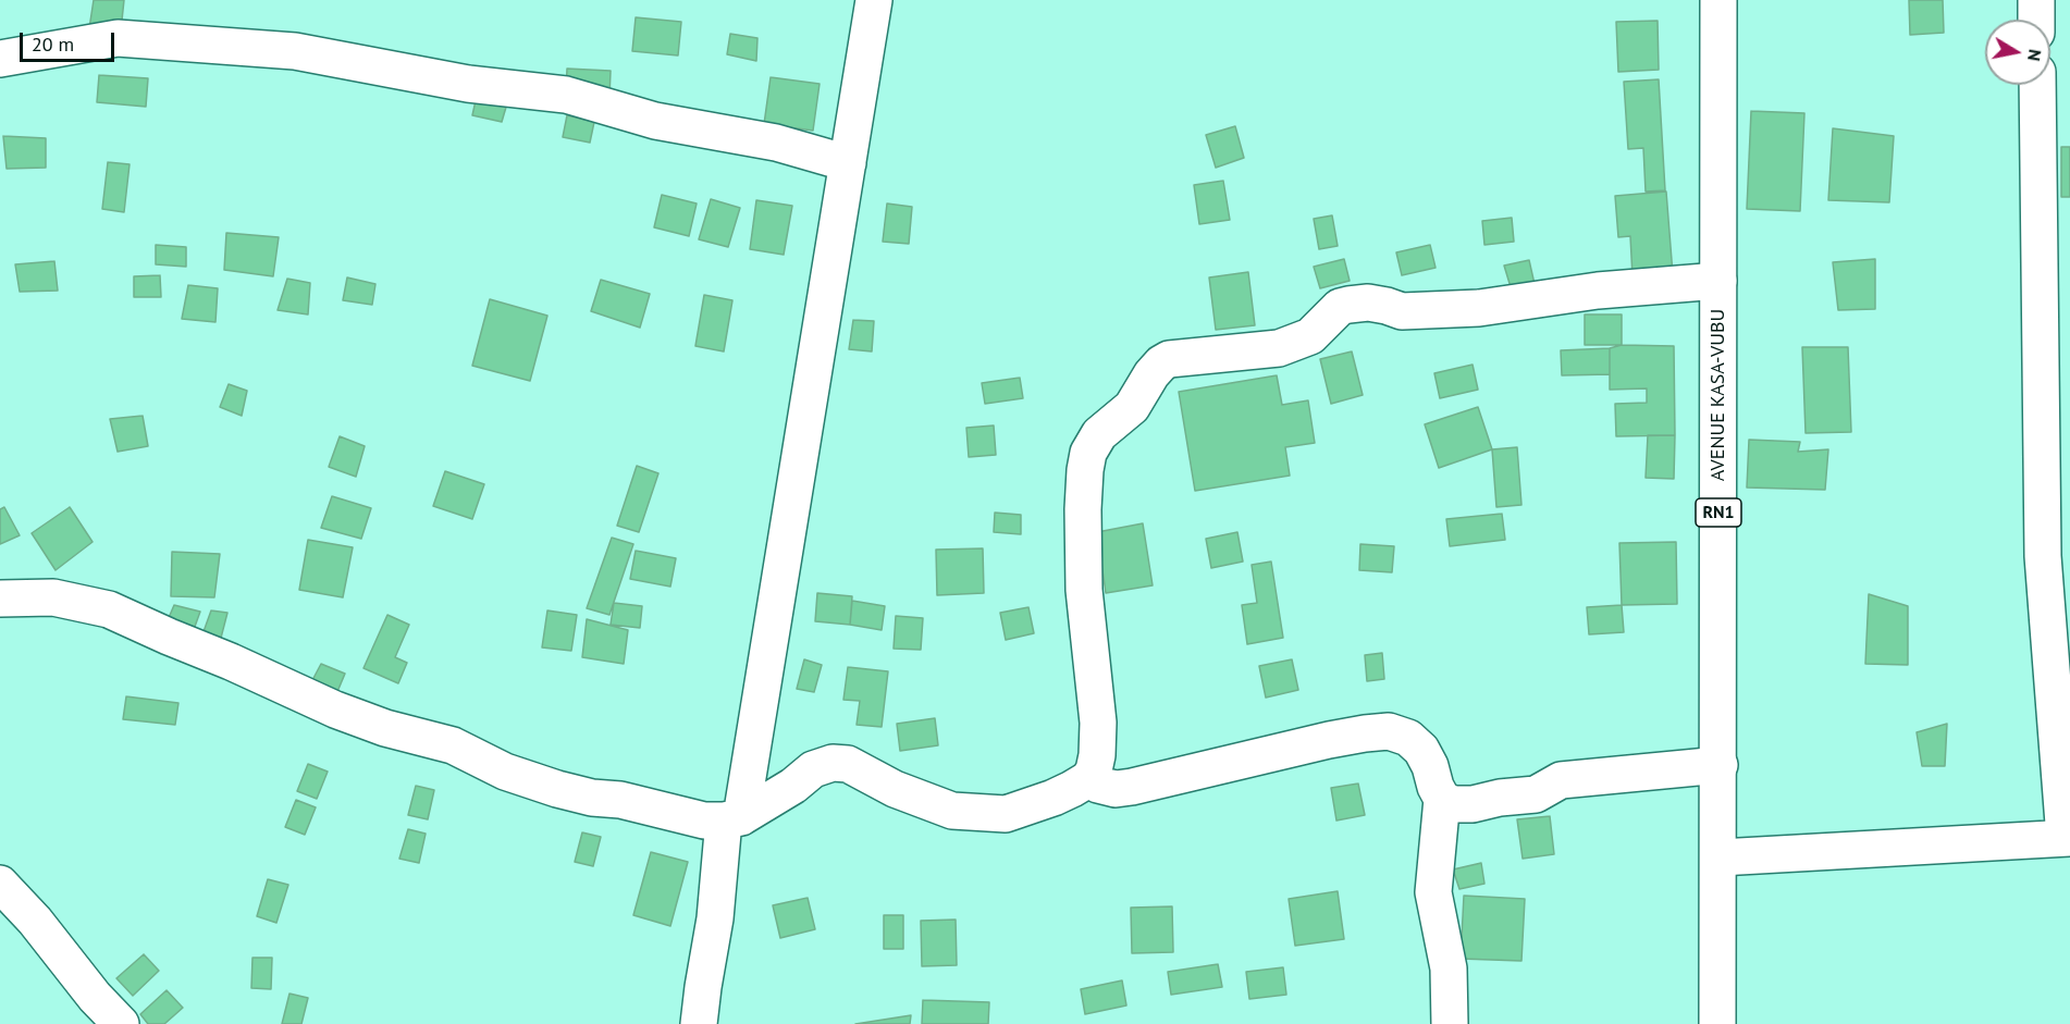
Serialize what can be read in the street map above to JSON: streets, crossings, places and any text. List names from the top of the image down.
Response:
{
  "streets": {
    "main road": ["AVENUE KASA-VUBU", "RN1"]
  },
  "scale_bar": "20 m",
  "north": "right"
}
